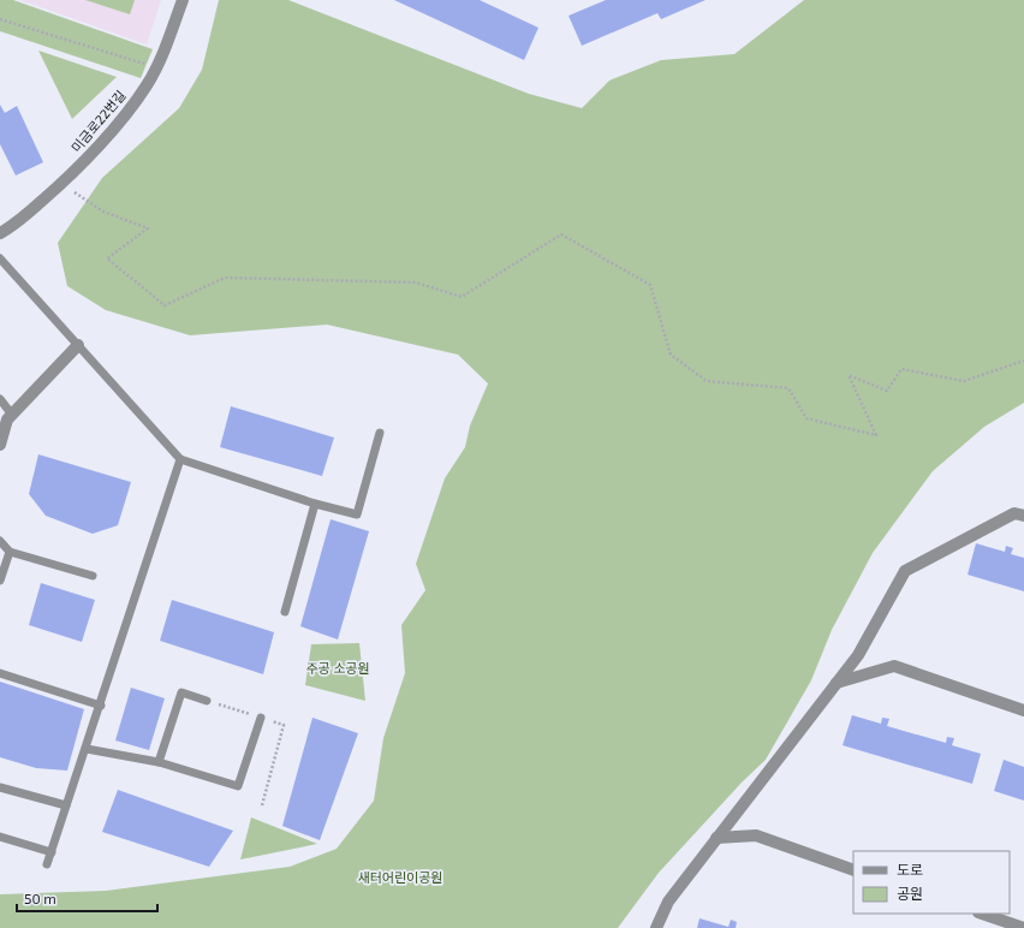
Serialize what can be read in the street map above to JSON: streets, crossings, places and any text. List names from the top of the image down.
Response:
{
  "streets": {
    "street": ["미금로22번길"]
  },
  "parks": ["주공 소공원", "새터어린이공원"],
  "legend": ["도로", "공원"],
  "scale_bar": "50 m"
}
